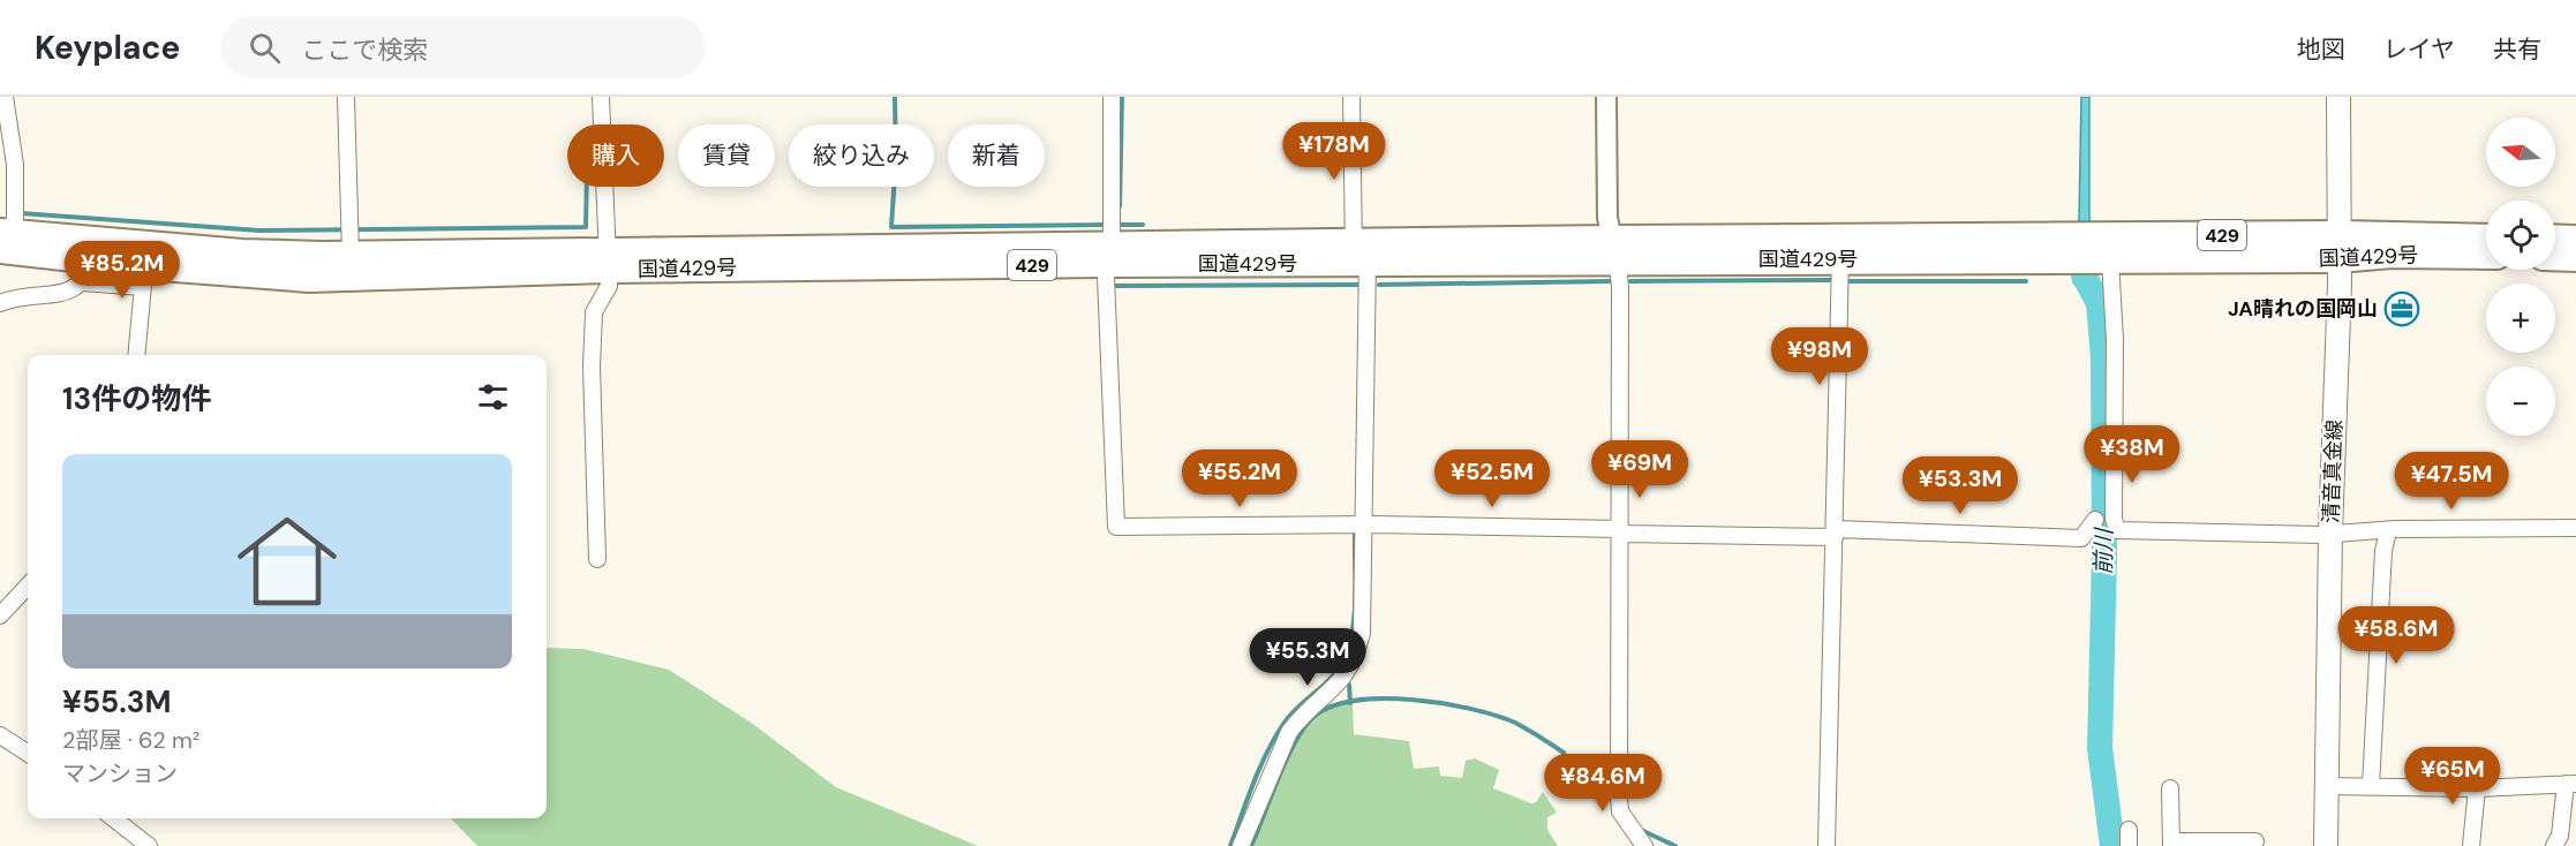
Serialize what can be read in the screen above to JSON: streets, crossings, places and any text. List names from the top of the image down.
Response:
{
  "streets": {
    "highway": ["429", "国道429号"],
    "main road": ["清音真金線"]
  },
  "crossings": [
    ["国道429号", "清音真金線"]
  ],
  "water": ["前川"],
  "places": {
    "office": ["JA晴れの国岡山"]
  },
  "north": "left",
  "page": {
    "header": "Keyplace",
    "search": "ここで検索",
    "nav": ["地図", "レイヤ", "共有"],
    "map_buttons": ["+", "−"],
    "price": [
      "¥178M",
      "¥85.2M",
      "¥98M",
      "¥38M",
      "¥69M",
      "¥55.2M",
      "¥52.5M",
      "¥47.5M",
      "¥53.3M",
      "¥58.6M",
      "¥55.3M",
      "¥65M",
      "¥84.6M"
    ],
    "chip": [
      "購入",
      "賃貸",
      "絞り込み",
      "新着"
    ],
    "heading": "13件の物件",
    "list": [
      {
        "name": "¥55.3M",
        "note": "2部屋 · 62 m² · マンション"
      }
    ]
  }
}
